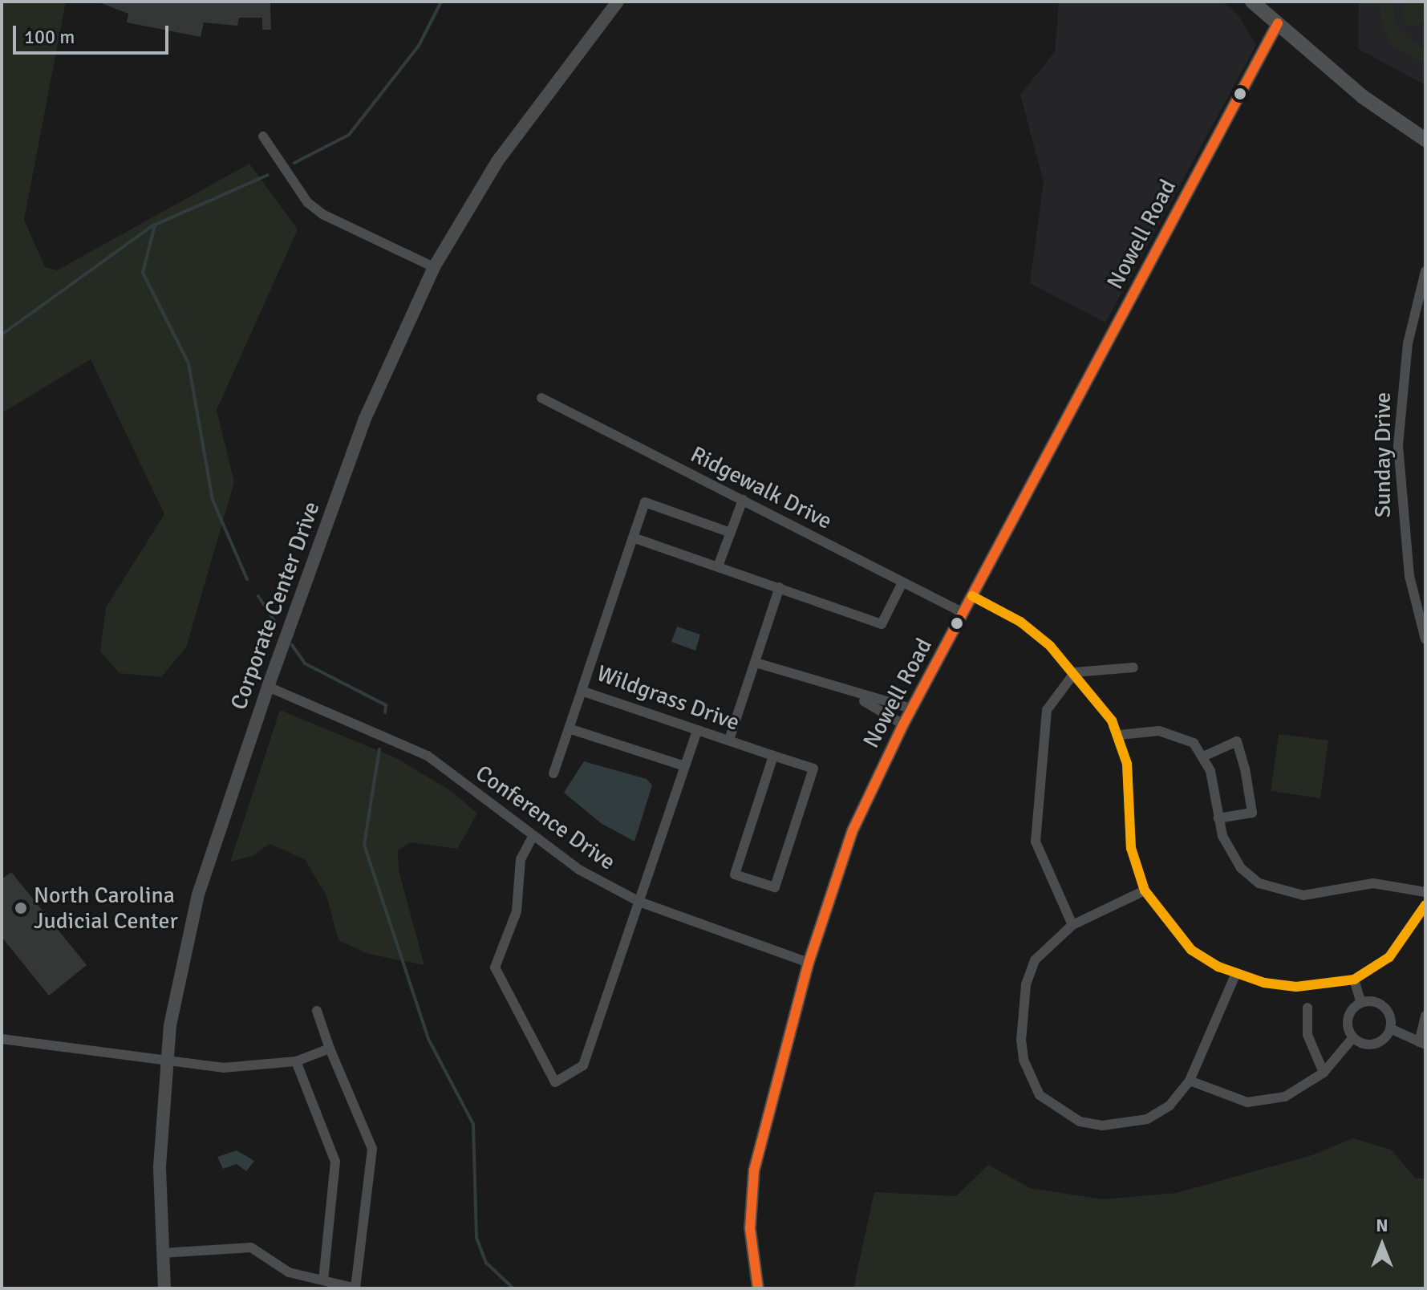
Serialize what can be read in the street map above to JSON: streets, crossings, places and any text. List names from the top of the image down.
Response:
{
  "streets": {
    "street": [
      "Nowell Road",
      "Sunday Drive",
      "Ridgewalk Drive",
      "Corporate Center Drive",
      "Wildgrass Drive",
      "Conference Drive"
    ]
  },
  "crossings": [
    ["Nowell Road", "Ridgewalk Drive"],
    ["Nowell Road", "Conference Drive"],
    ["Corporate Center Drive", "Conference Drive"]
  ],
  "places": ["North Carolina Judicial Center"],
  "scale_bar": "100 m",
  "north": "top"
}
